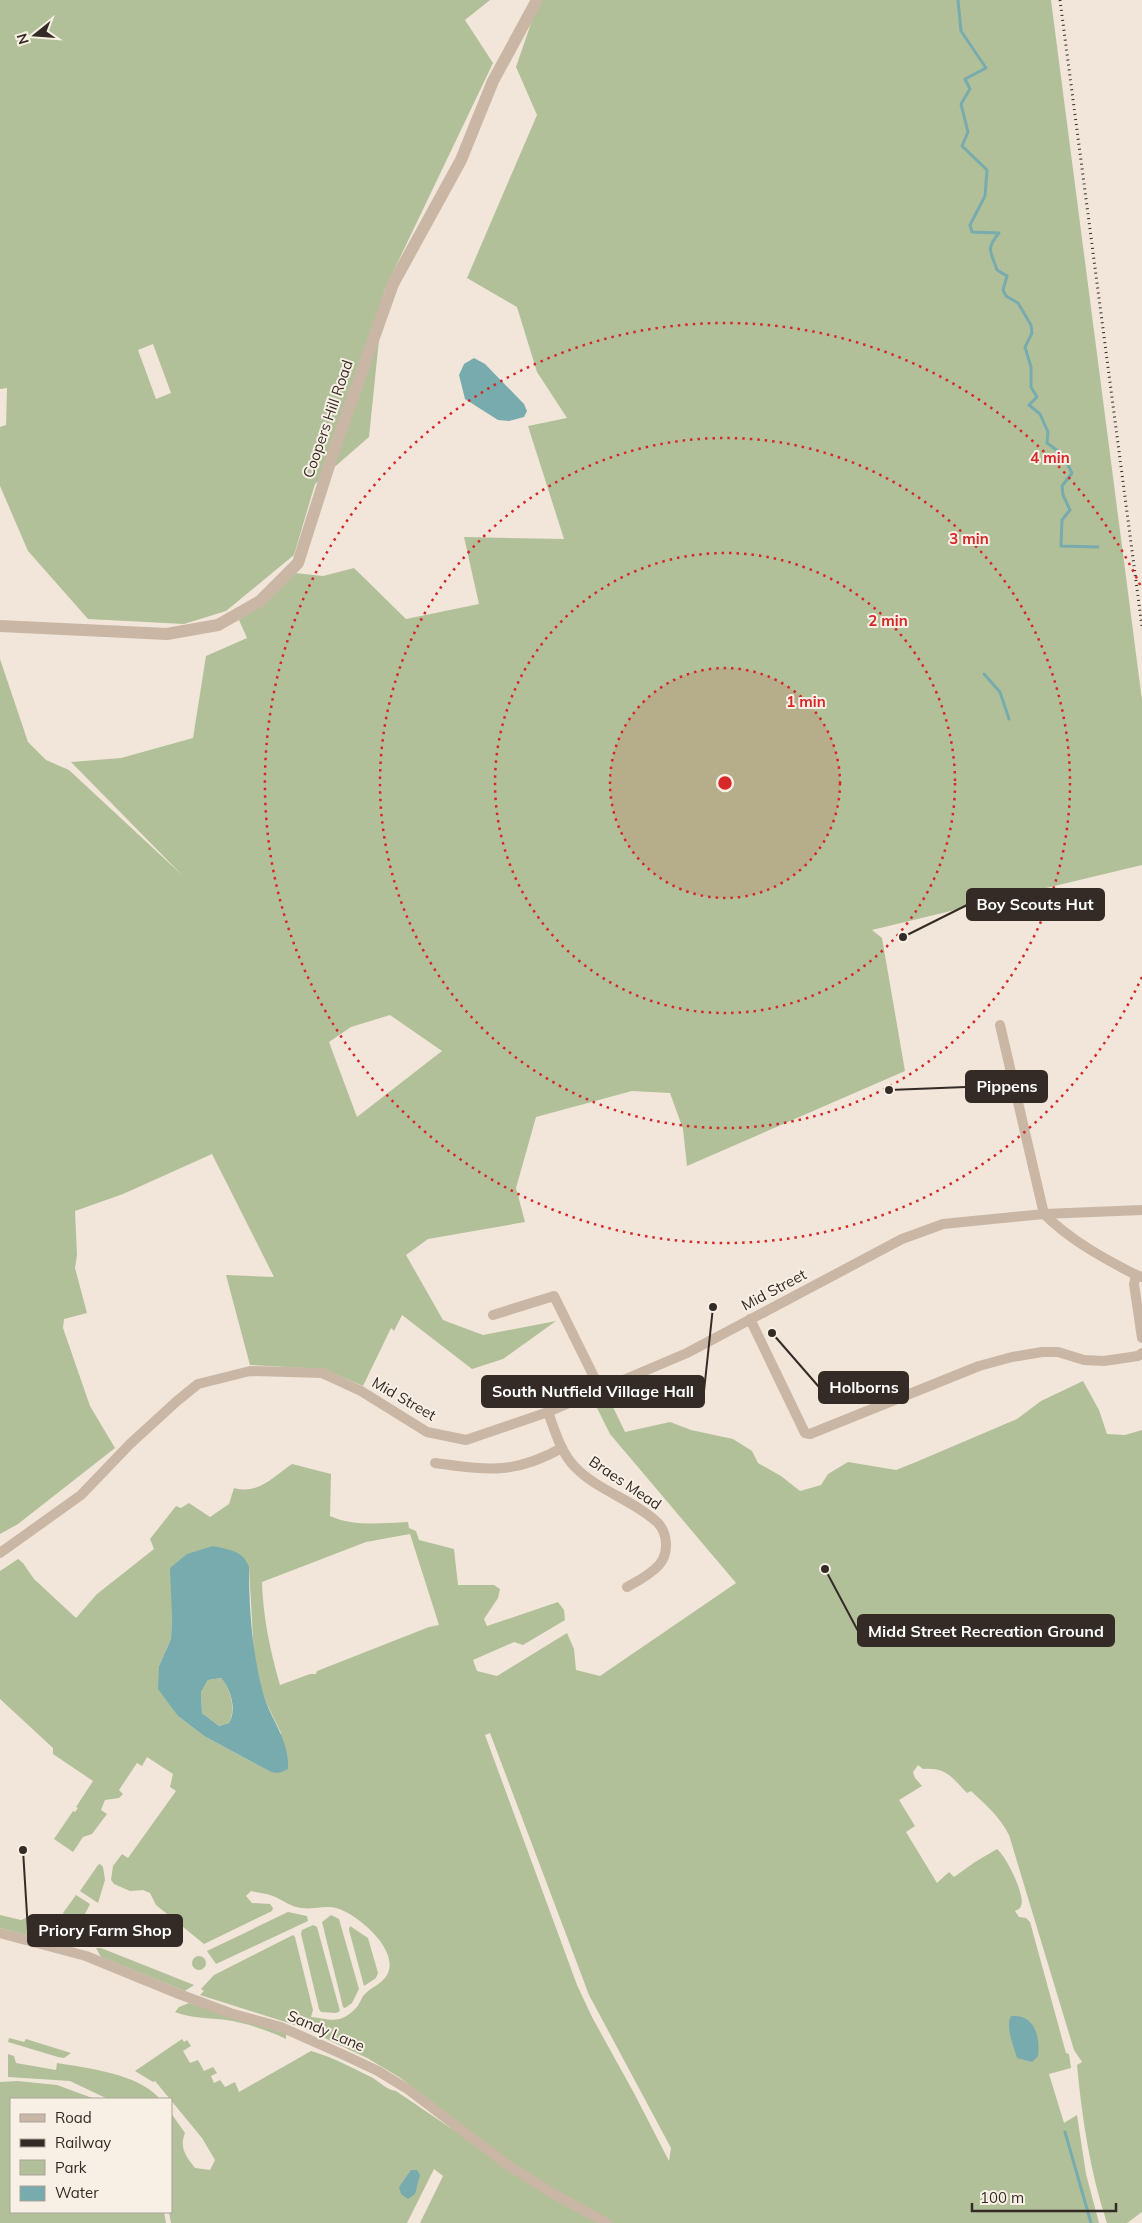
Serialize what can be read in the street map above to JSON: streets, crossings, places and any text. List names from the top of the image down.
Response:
{
  "streets": {
    "street": [
      "Coopers Hill Road",
      "Mid Street",
      "Braes Mead",
      "Sandy Lane"
    ]
  },
  "crossings": [
    ["Mid Street", "Braes Mead"]
  ],
  "places": [
    "Boy Scouts Hut",
    "Pippens",
    "South Nutfield Village Hall",
    "Holborns",
    "Midd Street Recreation Ground",
    "Priory Farm Shop"
  ],
  "legend": [
    "Road",
    "Railway",
    "Park",
    "Water"
  ],
  "scale_bar": "100 m",
  "north": "left",
  "rings": [
    "4 min",
    "3 min",
    "2 min",
    "1 min"
  ]
}
